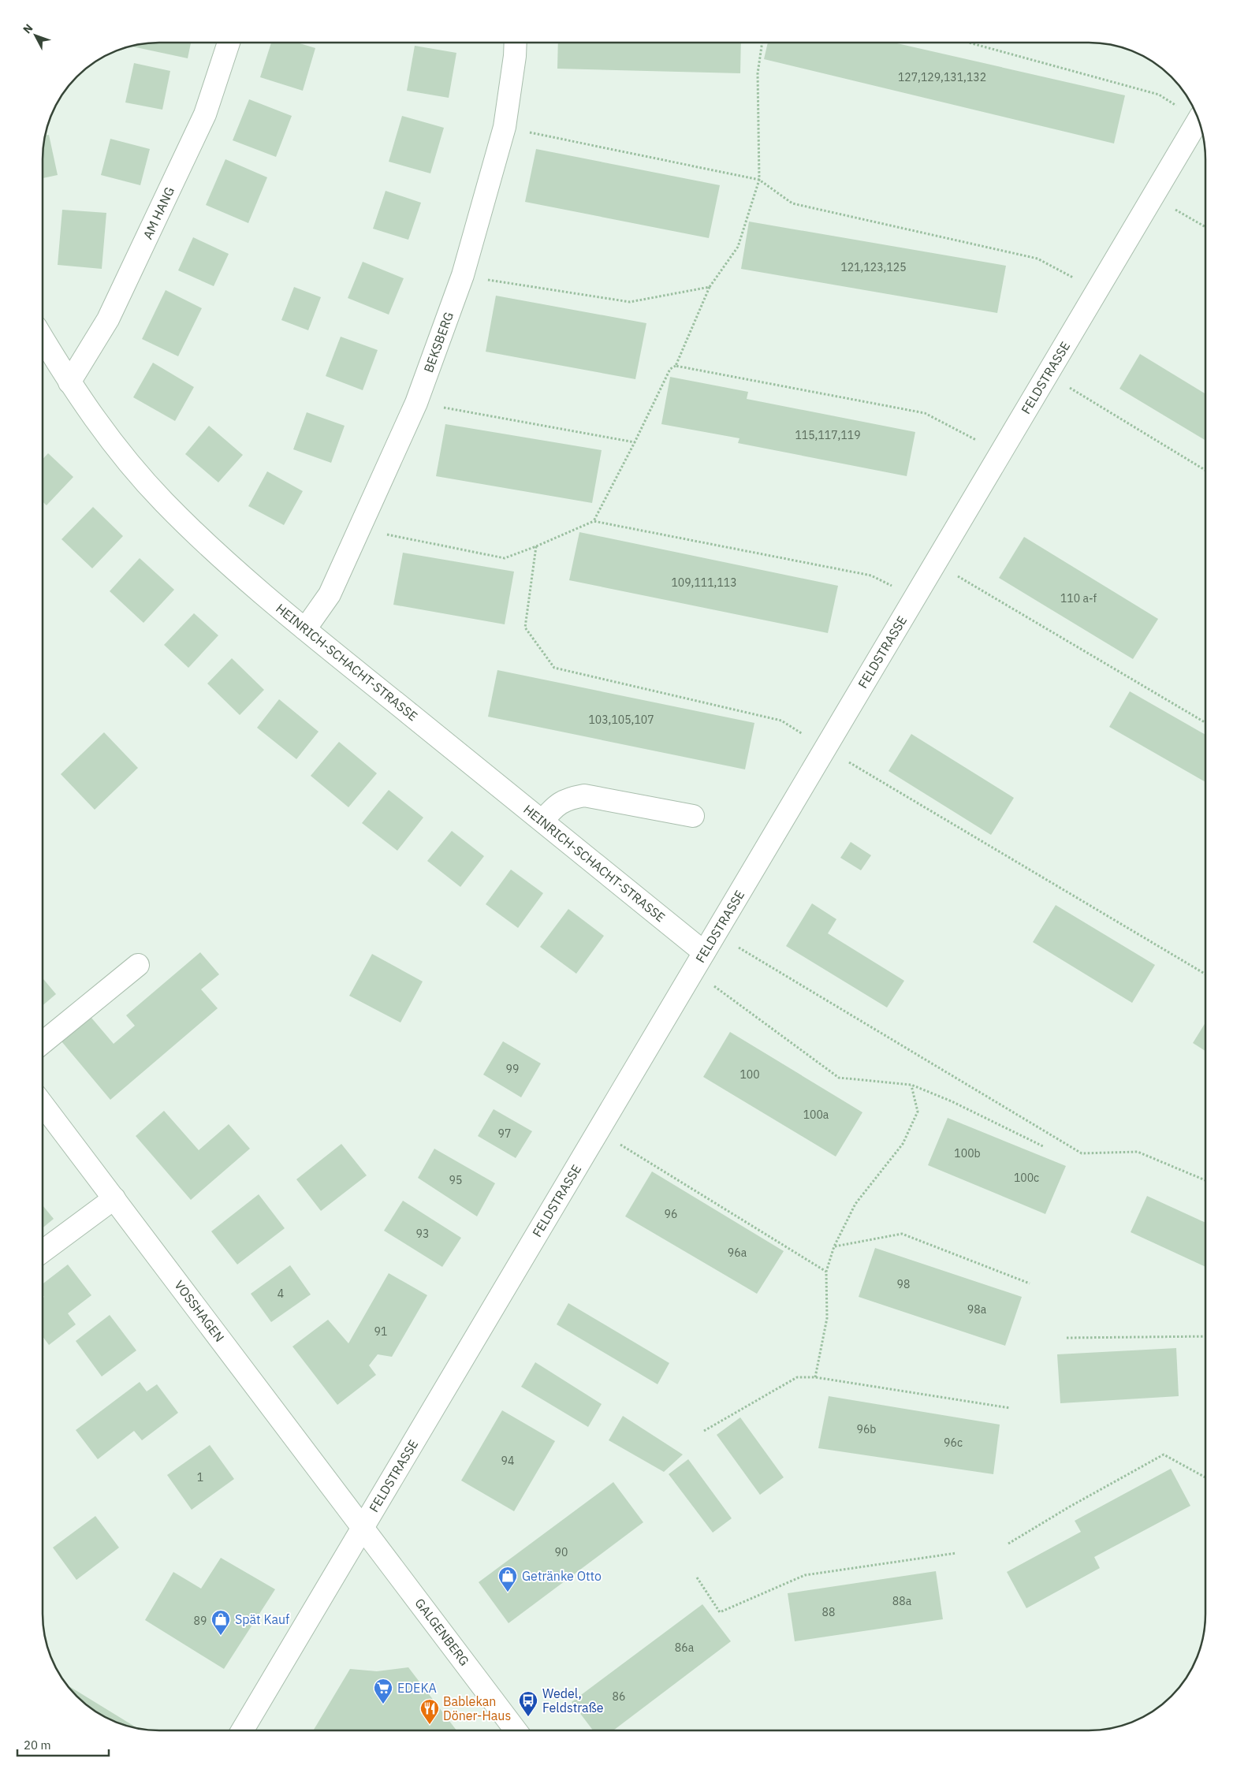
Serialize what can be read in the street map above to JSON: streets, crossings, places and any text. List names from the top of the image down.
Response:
{
  "streets": {
    "street": [
      "AM HANG",
      "BEKSBERG",
      "FELDSTRASSE",
      "HEINRICH-SCHACHT-STRASSE",
      "VOSSHAGEN",
      "GALGENBERG"
    ]
  },
  "crossings": [
    ["AM HANG", "HEINRICH-SCHACHT-STRASSE"],
    ["BEKSBERG", "HEINRICH-SCHACHT-STRASSE"],
    ["FELDSTRASSE", "HEINRICH-SCHACHT-STRASSE"],
    ["FELDSTRASSE", "VOSSHAGEN"],
    ["FELDSTRASSE", "GALGENBERG"],
    ["VOSSHAGEN", "GALGENBERG"]
  ],
  "places": {
    "shop": ["Getränke Otto", "Spät Kauf"],
    "supermarket": ["EDEKA"],
    "bus stop": ["Wedel, Feldstraße"],
    "restaurant": ["Bablekan Döner-Haus"]
  },
  "house_numbers": [
    "127,129,131,132",
    "121,123,125",
    "115,117,119",
    "109,111,113",
    "110 a-f",
    "103,105,107",
    "99",
    "100",
    "100a",
    "97",
    "100b",
    "100c",
    "95",
    "96",
    "93",
    "96a",
    "98",
    "4",
    "98a",
    "91",
    "96b",
    "96c",
    "94",
    "1",
    "90",
    "88a",
    "88",
    "89",
    "86a",
    "86"
  ],
  "scale_bar": "20 m",
  "north": "top left"
}
